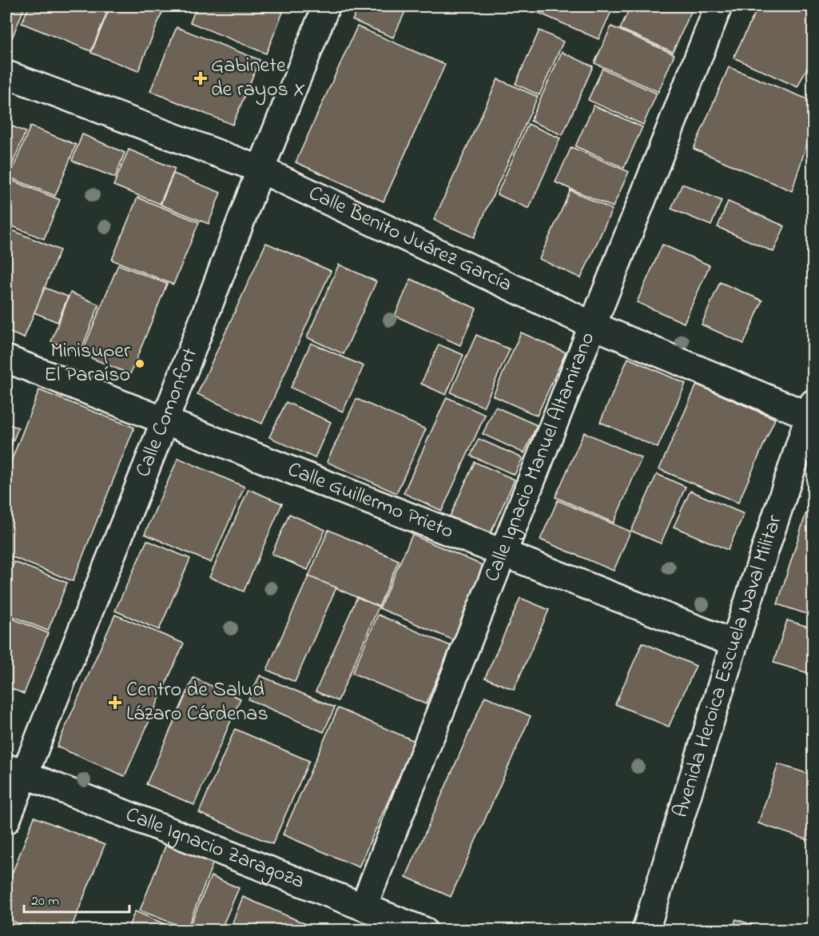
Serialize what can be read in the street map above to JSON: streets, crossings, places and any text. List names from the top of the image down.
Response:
{
  "streets": {
    "street": [
      "Calle Benito Juárez García",
      "Calle Comonfort",
      "Calle Ignacio Manuel Altamirano",
      "Calle Guillermo Prieto",
      "Avenida Heroica Escuela Naval Militar",
      "Calle Ignacio Zaragoza"
    ]
  },
  "crossings": [
    ["Calle Benito Juárez García", "Calle Comonfort"],
    ["Calle Benito Juárez García", "Calle Ignacio Manuel Altamirano"],
    ["Calle Benito Juárez García", "Avenida Heroica Escuela Naval Militar"],
    ["Calle Comonfort", "Calle Guillermo Prieto"],
    ["Calle Comonfort", "Calle Ignacio Zaragoza"],
    ["Calle Ignacio Manuel Altamirano", "Calle Guillermo Prieto"],
    ["Calle Ignacio Manuel Altamirano", "Calle Ignacio Zaragoza"],
    ["Calle Guillermo Prieto", "Avenida Heroica Escuela Naval Militar"]
  ],
  "places": {
    "health": ["Gabinete de rayos X", "Centro de Salud Lázaro Cárdenas"],
    "other": ["Minisuper El Paraíso"]
  },
  "scale_bar": "20 m"
}
